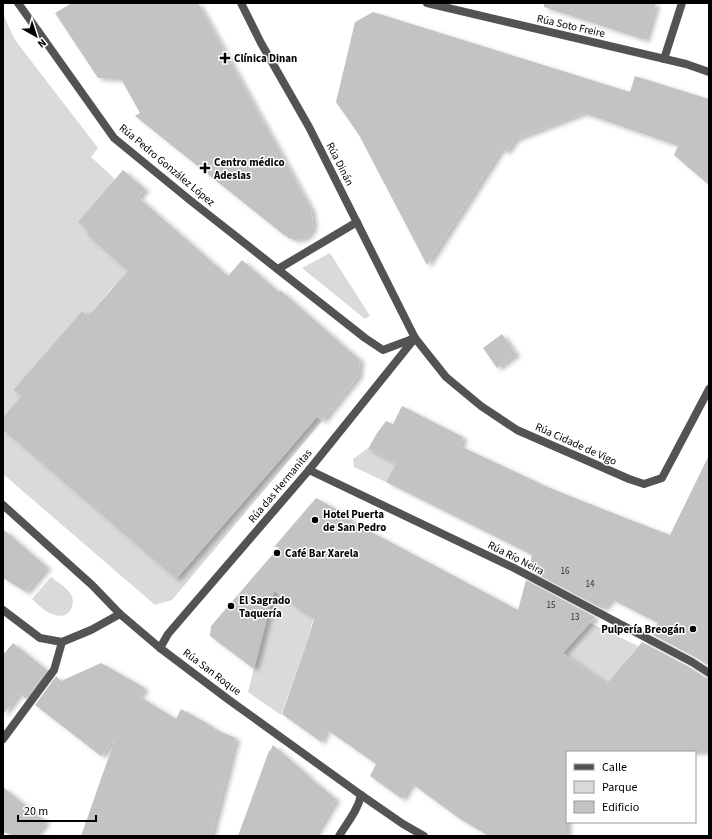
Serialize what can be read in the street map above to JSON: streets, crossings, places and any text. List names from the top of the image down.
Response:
{
  "streets": {
    "street": [
      "Rúa Soto Freire",
      "Rúa Dinán",
      "Rúa Pedro González López",
      "Rúa Cidade de Vigo",
      "Rúa das Hermanitas",
      "Rúa Río Neira",
      "Rúa San Roque"
    ]
  },
  "crossings": [
    ["Rúa Dinán", "Rúa Pedro González López"],
    ["Rúa Dinán", "Rúa Cidade de Vigo"],
    ["Rúa Dinán", "Rúa das Hermanitas"],
    ["Rúa Pedro González López", "Rúa Cidade de Vigo"],
    ["Rúa Pedro González López", "Rúa das Hermanitas"],
    ["Rúa Cidade de Vigo", "Rúa das Hermanitas"],
    ["Rúa das Hermanitas", "Rúa Río Neira"],
    ["Rúa das Hermanitas", "Rúa San Roque"]
  ],
  "places": {
    "health": ["Clínica Dinan", "Centro médico Adeslas"],
    "other": [
      "Hotel Puerta de San Pedro",
      "Café Bar Xarela",
      "El Sagrado Taquería",
      "Pulpería Breogán"
    ]
  },
  "house_numbers": [
    "16",
    "14",
    "15",
    "13"
  ],
  "legend": ["Calle", "Parque", "Edificio"],
  "scale_bar": "20 m",
  "north": "bottom right"
}
